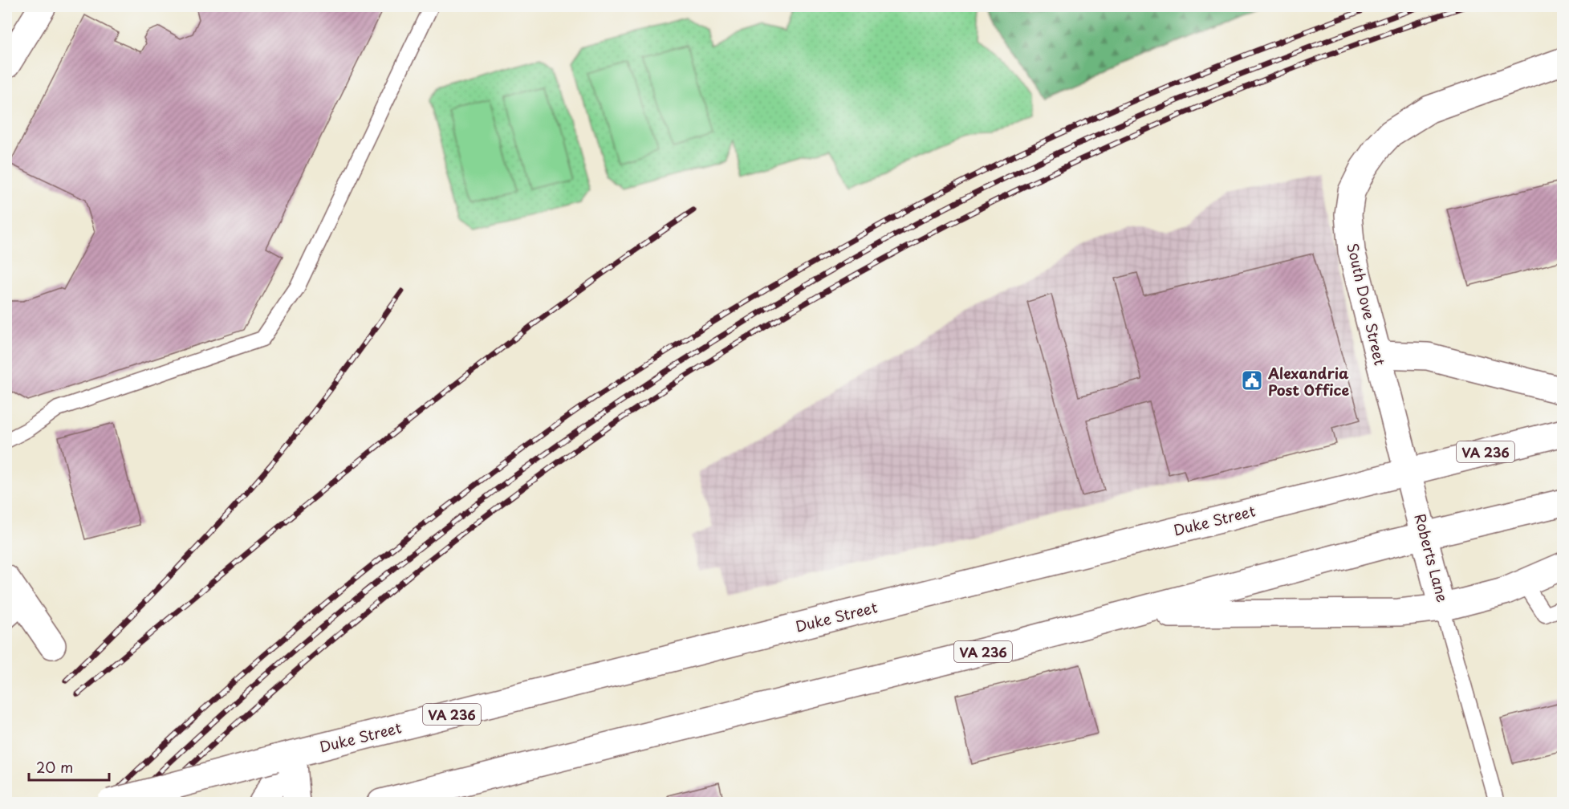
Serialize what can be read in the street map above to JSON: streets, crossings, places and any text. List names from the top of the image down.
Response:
{
  "streets": {
    "main road": [
      "South Dove Street",
      "VA 236",
      "Duke Street",
      "Roberts Lane"
    ]
  },
  "crossings": [
    ["South Dove Street", "Duke Street"],
    ["South Dove Street", "Roberts Lane"],
    ["VA 236", "Roberts Lane"],
    ["Duke Street", "Roberts Lane"]
  ],
  "places": {
    "public building": ["Alexandria Post Office"]
  },
  "scale_bar": "20 m"
}
